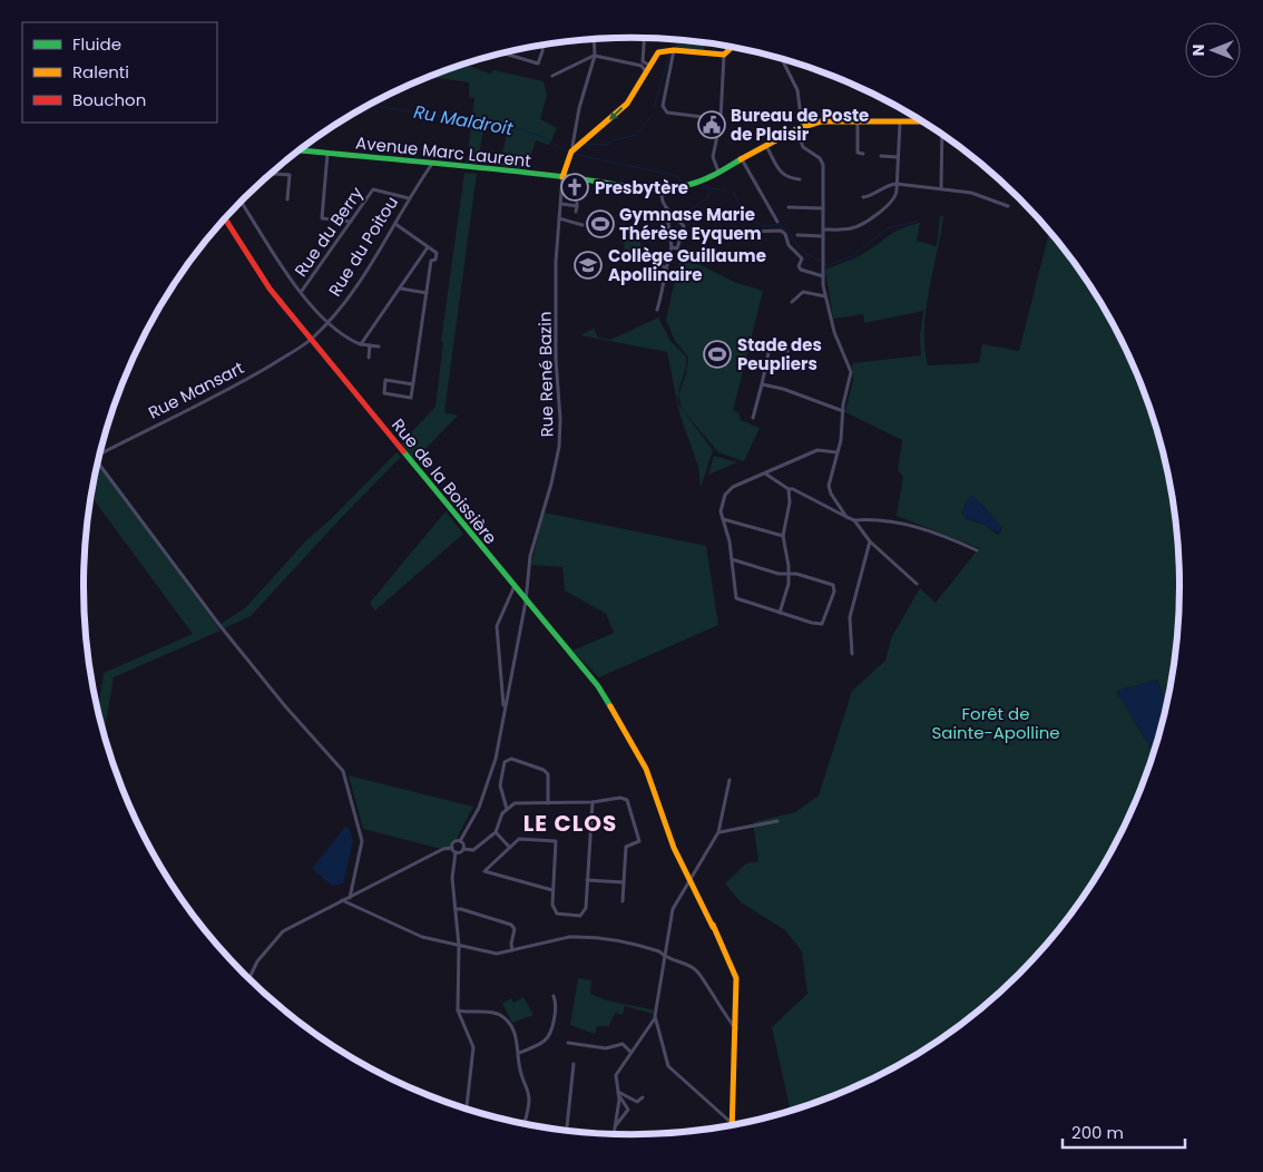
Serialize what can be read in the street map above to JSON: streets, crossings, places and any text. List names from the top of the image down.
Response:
{
  "streets": {
    "main road": ["Avenue Marc Laurent", "Rue de la Boissière"],
    "street": [
      "Rue du Berry",
      "Rue du Poitou",
      "Rue René Bazin",
      "Rue Mansart"
    ]
  },
  "crossings": [
    ["Avenue Marc Laurent", "Rue du Poitou"],
    ["Avenue Marc Laurent", "Rue René Bazin"],
    ["Rue du Berry", "Rue du Poitou"],
    ["Rue du Poitou", "Rue Mansart"],
    ["Rue du Poitou", "Rue de la Boissière"],
    ["Rue René Bazin", "Rue de la Boissière"],
    ["Rue Mansart", "Rue de la Boissière"]
  ],
  "districts": ["LE CLOS"],
  "water": ["Ru Maldroit"],
  "parks": ["Forêt de Sainte-Apolline"],
  "places": {
    "public building": ["Bureau de Poste de Plaisir"],
    "church": ["Presbytère"],
    "sports": ["Gymnase Marie Thérèse Eyquem", "Stade des Peupliers"],
    "school or university": ["Collège Guillaume Apollinaire"]
  },
  "legend": ["Fluide", "Ralenti", "Bouchon"],
  "scale_bar": "200 m",
  "north": "left"
}
